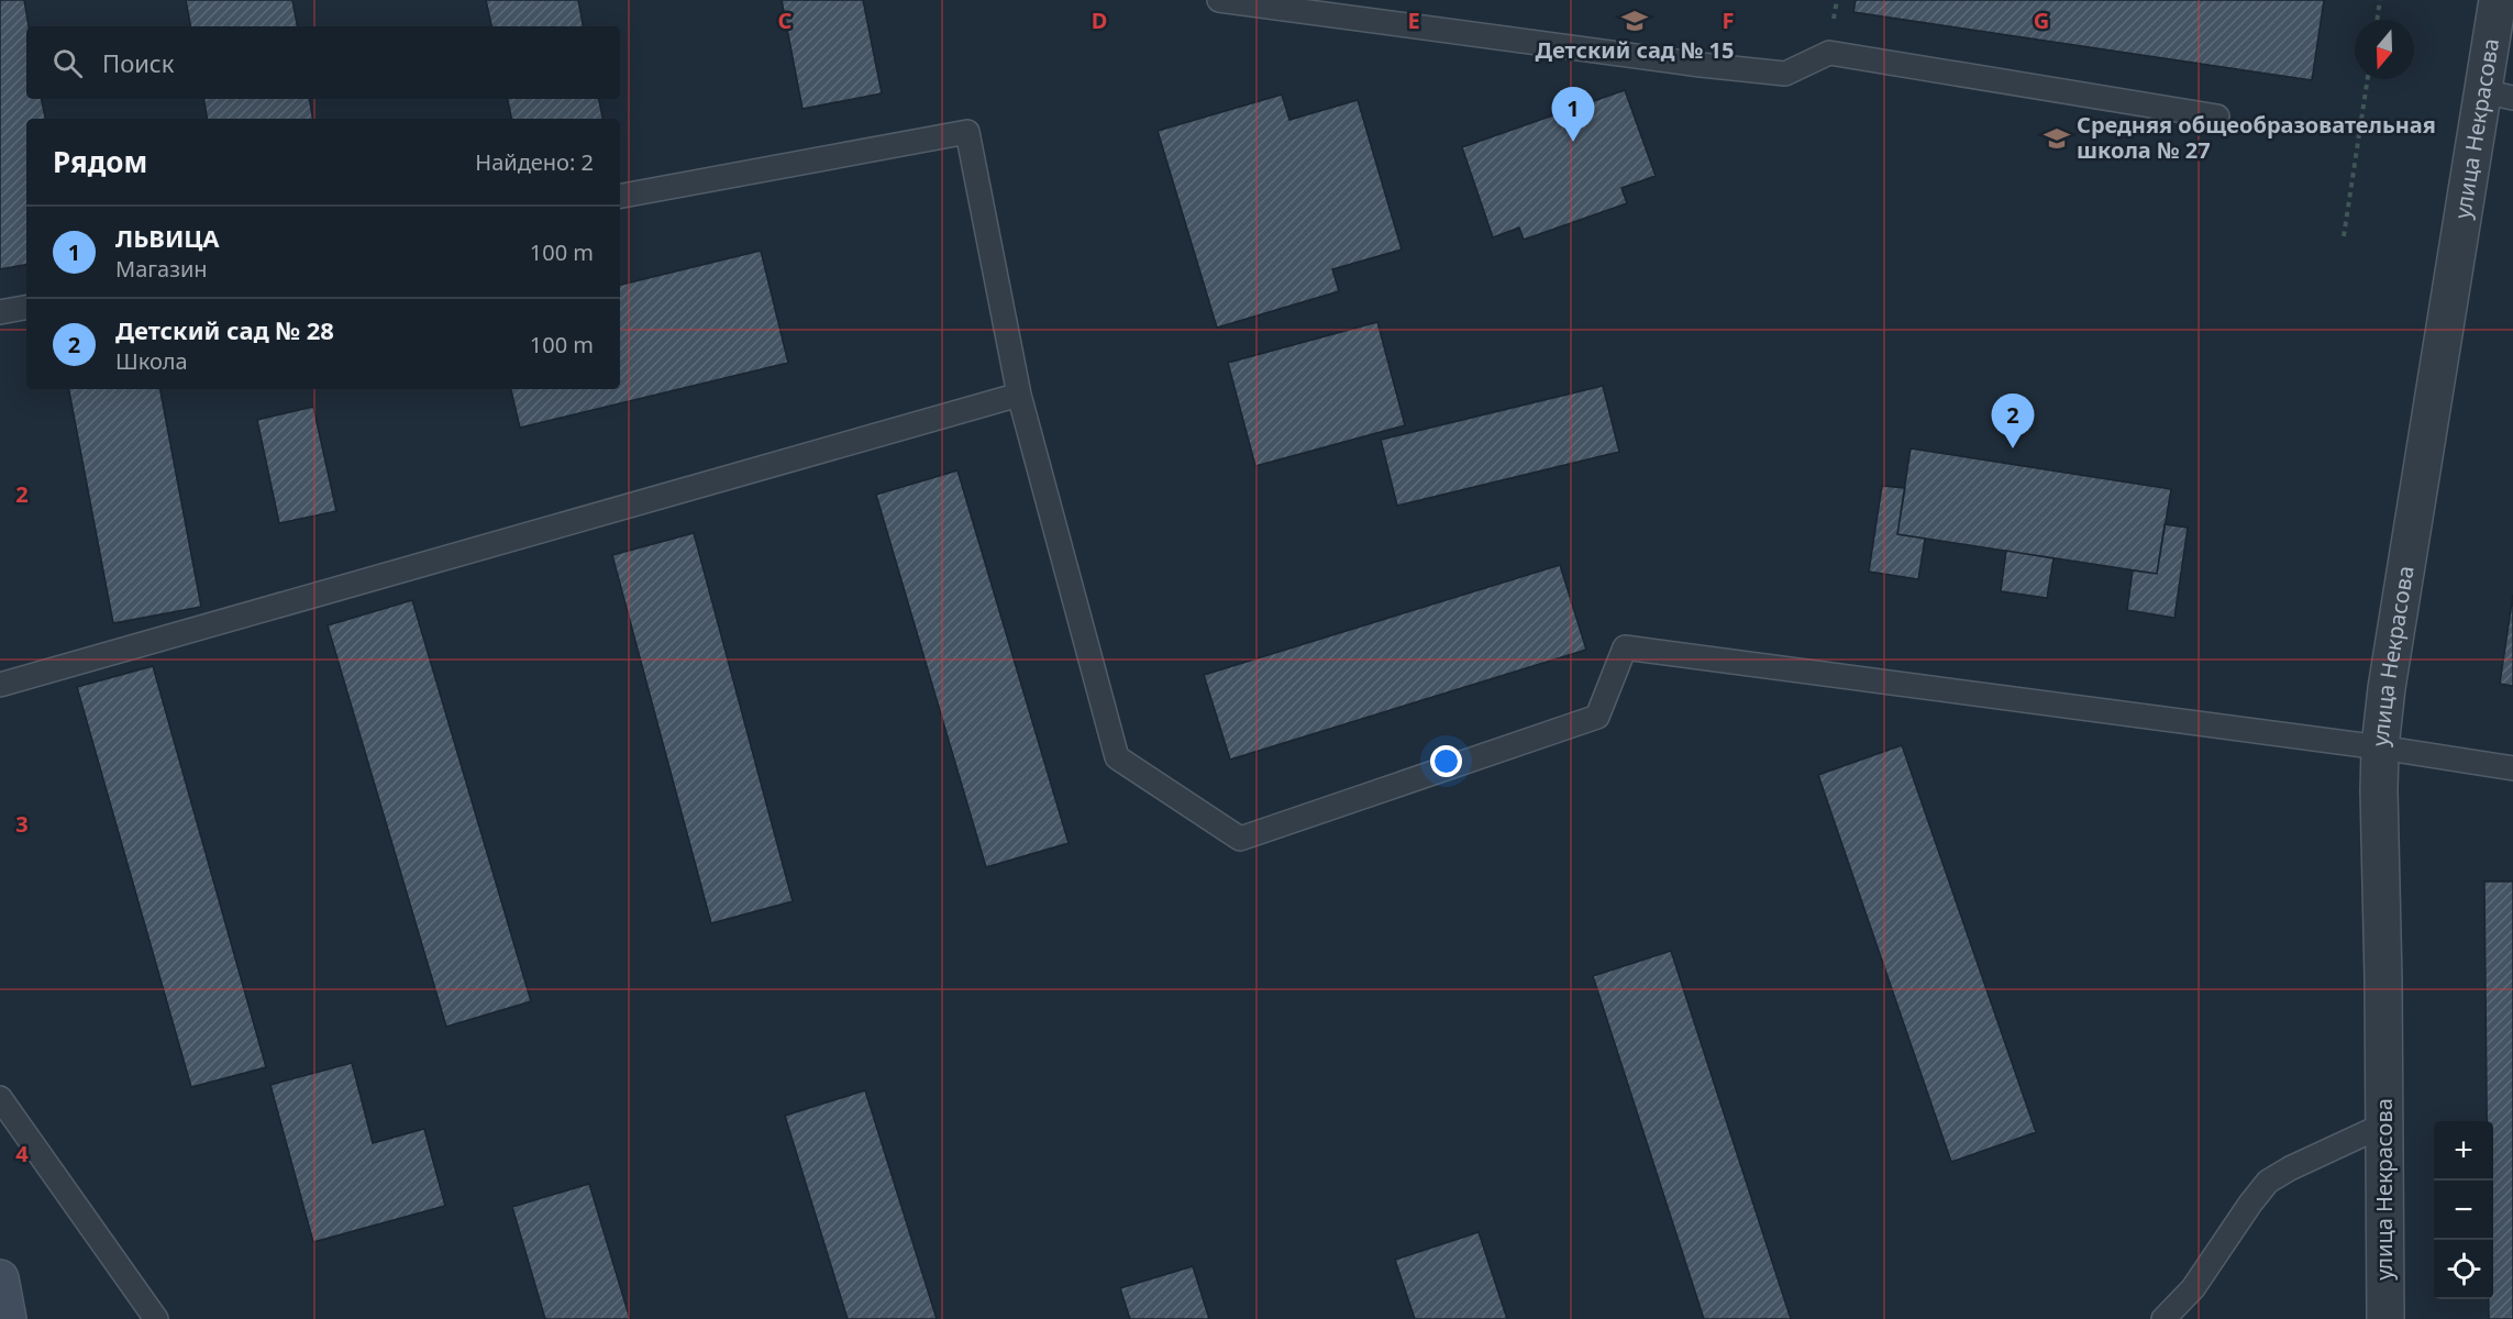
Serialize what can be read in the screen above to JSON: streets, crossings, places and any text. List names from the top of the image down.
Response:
{
  "streets": {
    "street": ["улица Некрасова"]
  },
  "places": {
    "school or university": ["Детский сад № 15", "Средняя общеобразовательная школа № 27"]
  },
  "north": "bottom",
  "page": {
    "search": "Поиск",
    "pins": ["1", "2"],
    "heading": ["Рядом", "Найдено: 2"],
    "list": [
      {
        "mark": "1",
        "name": "ЛЬВИЦА",
        "note": "Магазин",
        "value": "100 m"
      },
      {
        "mark": "2",
        "name": "Детский сад № 28",
        "note": "Школа",
        "value": "100 m"
      }
    ],
    "map_buttons": ["+", "−"]
  },
  "grid": {
    "columns": [
      "C",
      "D",
      "E",
      "F",
      "G"
    ],
    "rows": ["2", "3", "4"]
  }
}
